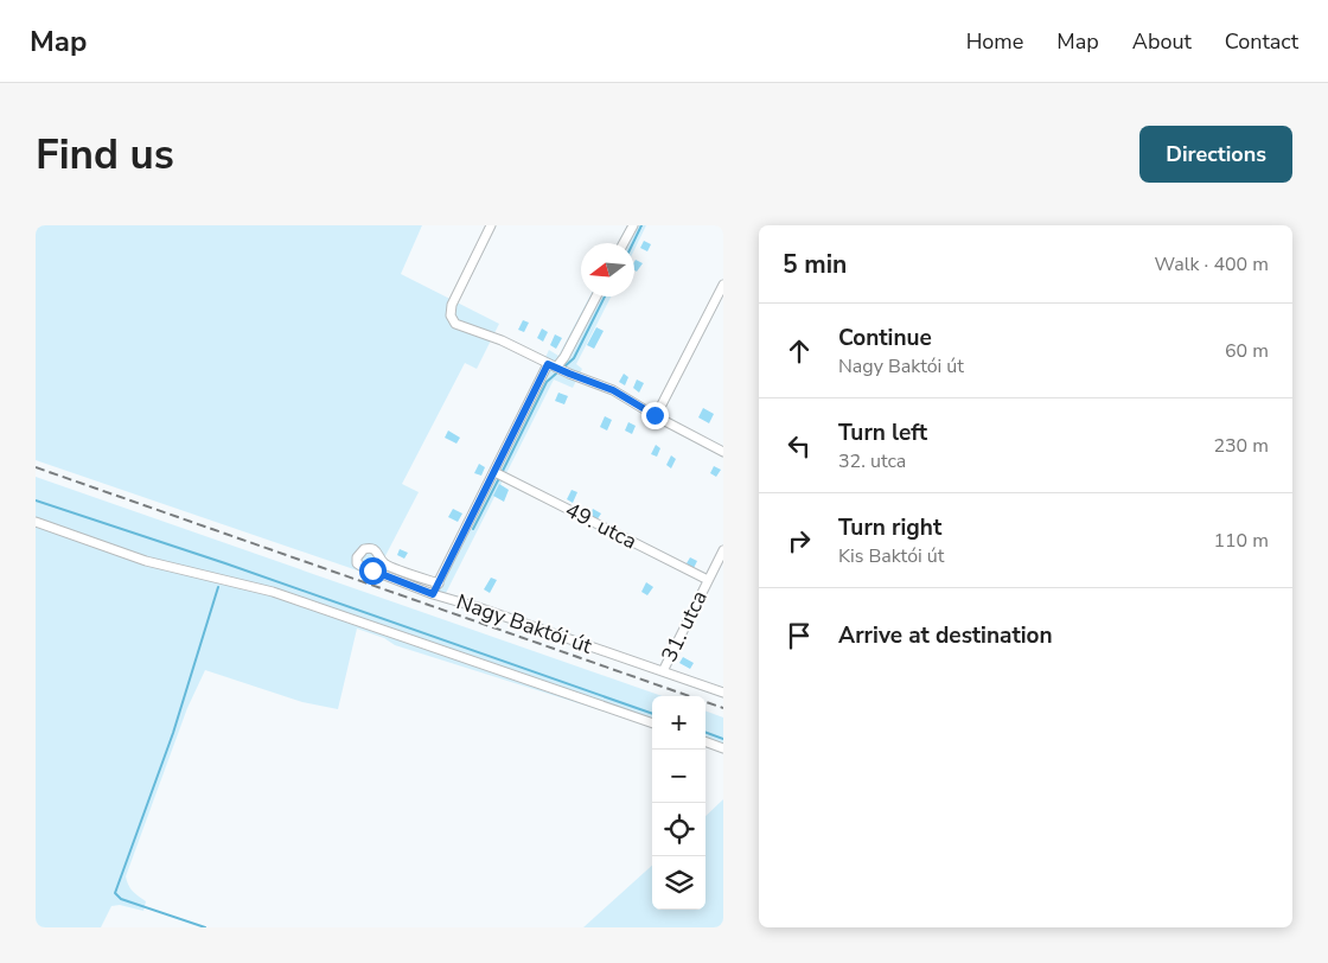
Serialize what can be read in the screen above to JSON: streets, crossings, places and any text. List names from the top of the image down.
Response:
{
  "streets": {
    "street": ["49. utca", "Nagy Baktói út", "31. utca"]
  },
  "crossings": [
    ["49. utca", "31. utca"],
    ["Nagy Baktói út", "31. utca"]
  ],
  "north": "left",
  "page": {
    "header": "Map",
    "nav": [
      "Home",
      "Map",
      "About",
      "Contact"
    ],
    "buttons": "Directions",
    "title": "Find us",
    "heading": ["5 min", "Walk · 400 m"],
    "list": [
      ["Continue", "Nagy Baktói út", "60 m"],
      ["Turn left", "32. utca", "230 m"],
      ["Turn right", "Kis Baktói út", "110 m"],
      "Arrive at destination"
    ],
    "map_buttons": ["+", "−"]
  }
}
